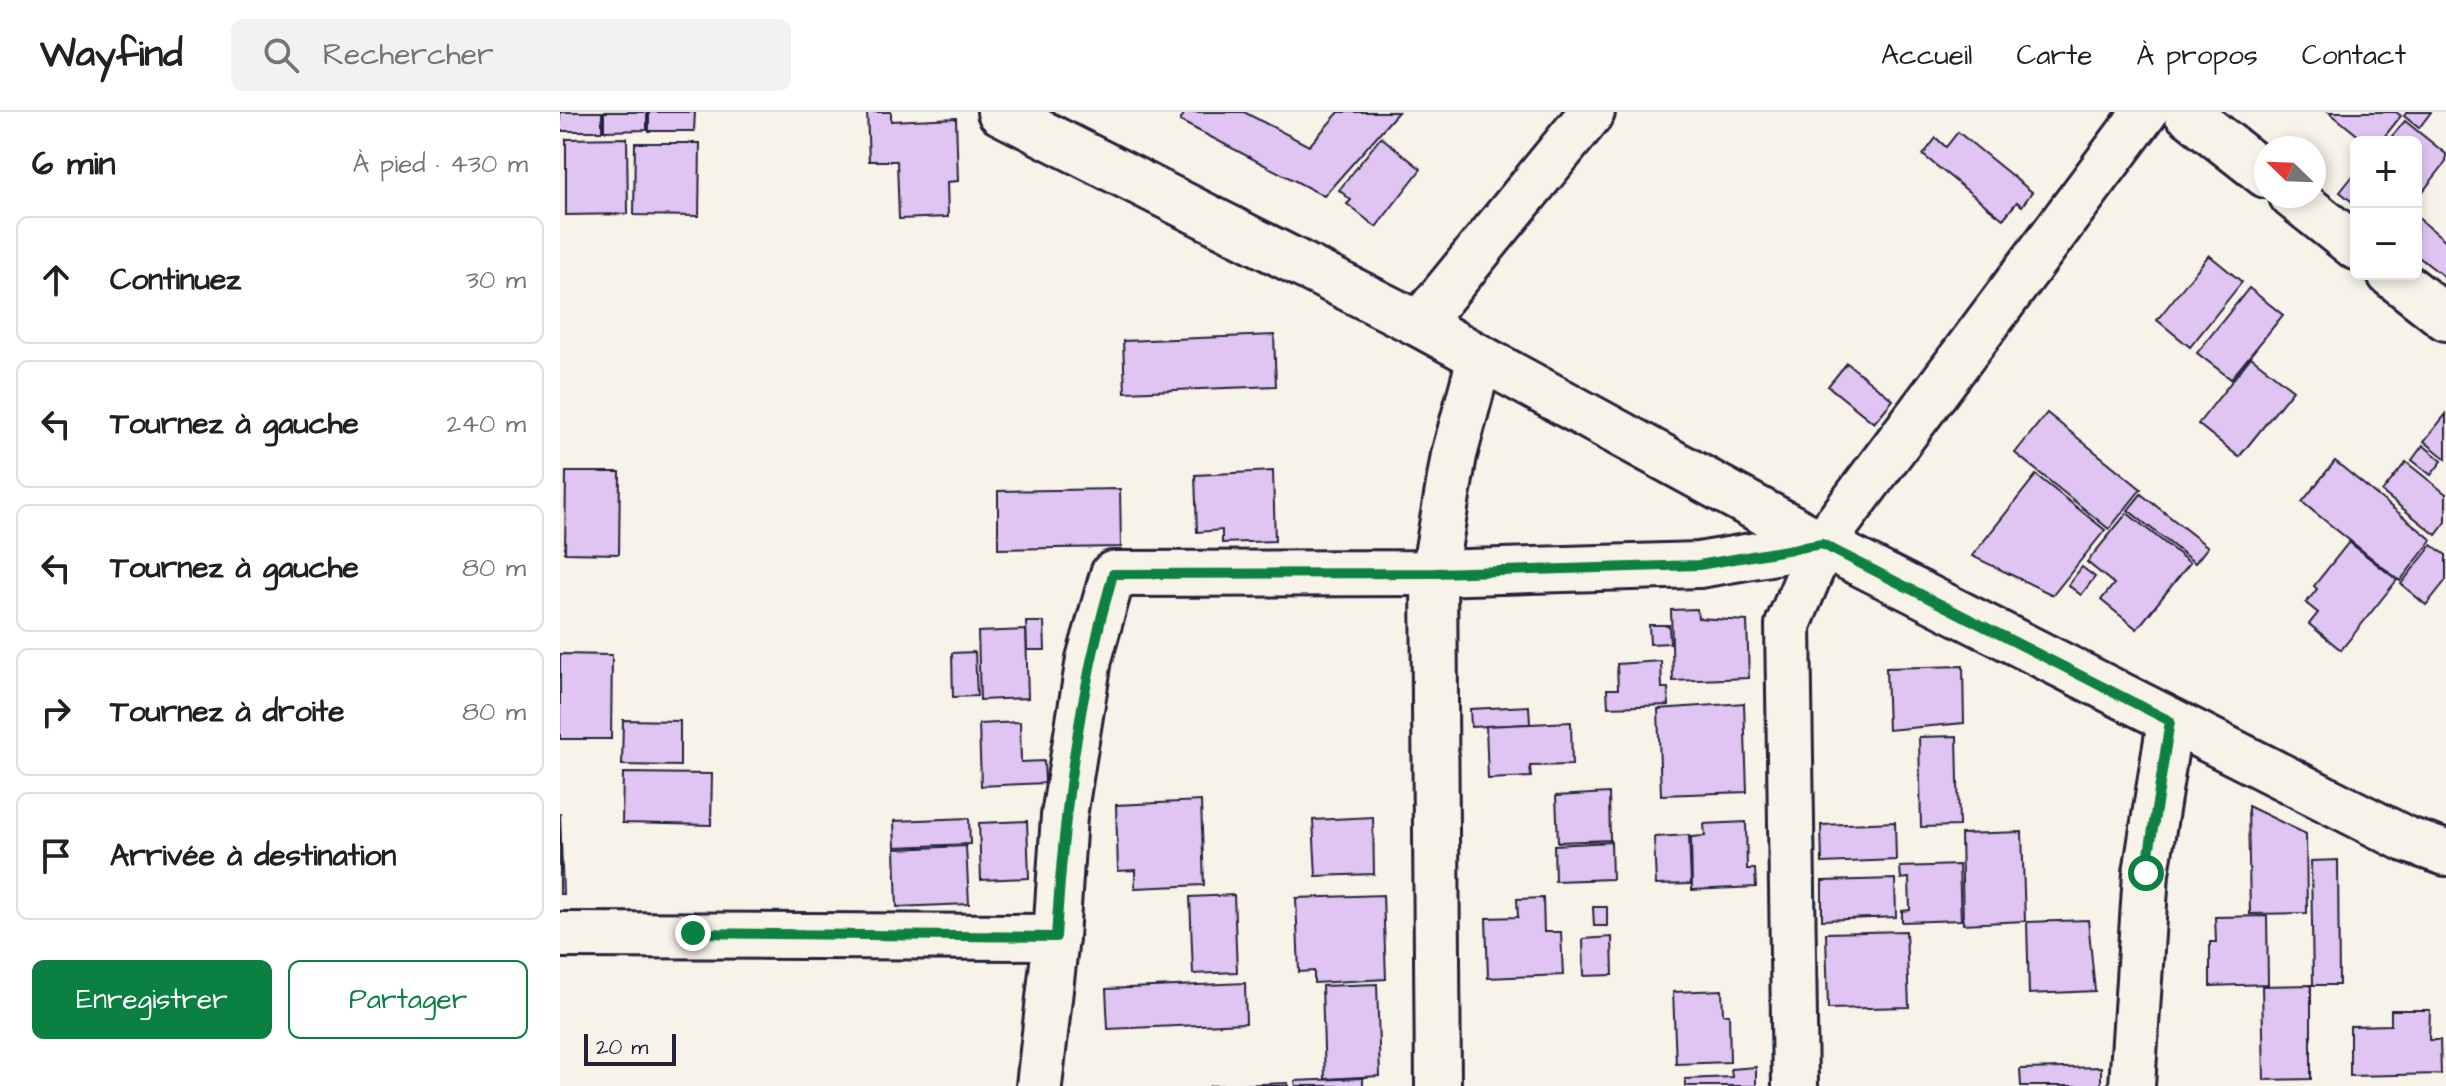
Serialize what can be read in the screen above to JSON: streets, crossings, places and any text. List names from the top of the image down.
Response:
{
  "scale_bar": "20 m",
  "north": "top left",
  "page": {
    "header": "Wayfind",
    "search": "Rechercher",
    "nav": [
      "Accueil",
      "Carte",
      "À propos",
      "Contact"
    ],
    "heading": ["6 min", "À pied · 430 m"],
    "map_buttons": ["+", "−"],
    "list": [
      ["Continuez", "30 m"],
      ["Tournez à gauche", "240 m"],
      ["Tournez à gauche", "80 m"],
      ["Tournez à droite", "80 m"],
      "Arrivée à destination"
    ],
    "buttons": ["Enregistrer", "Partager"],
    "scale": "20 m"
  }
}
